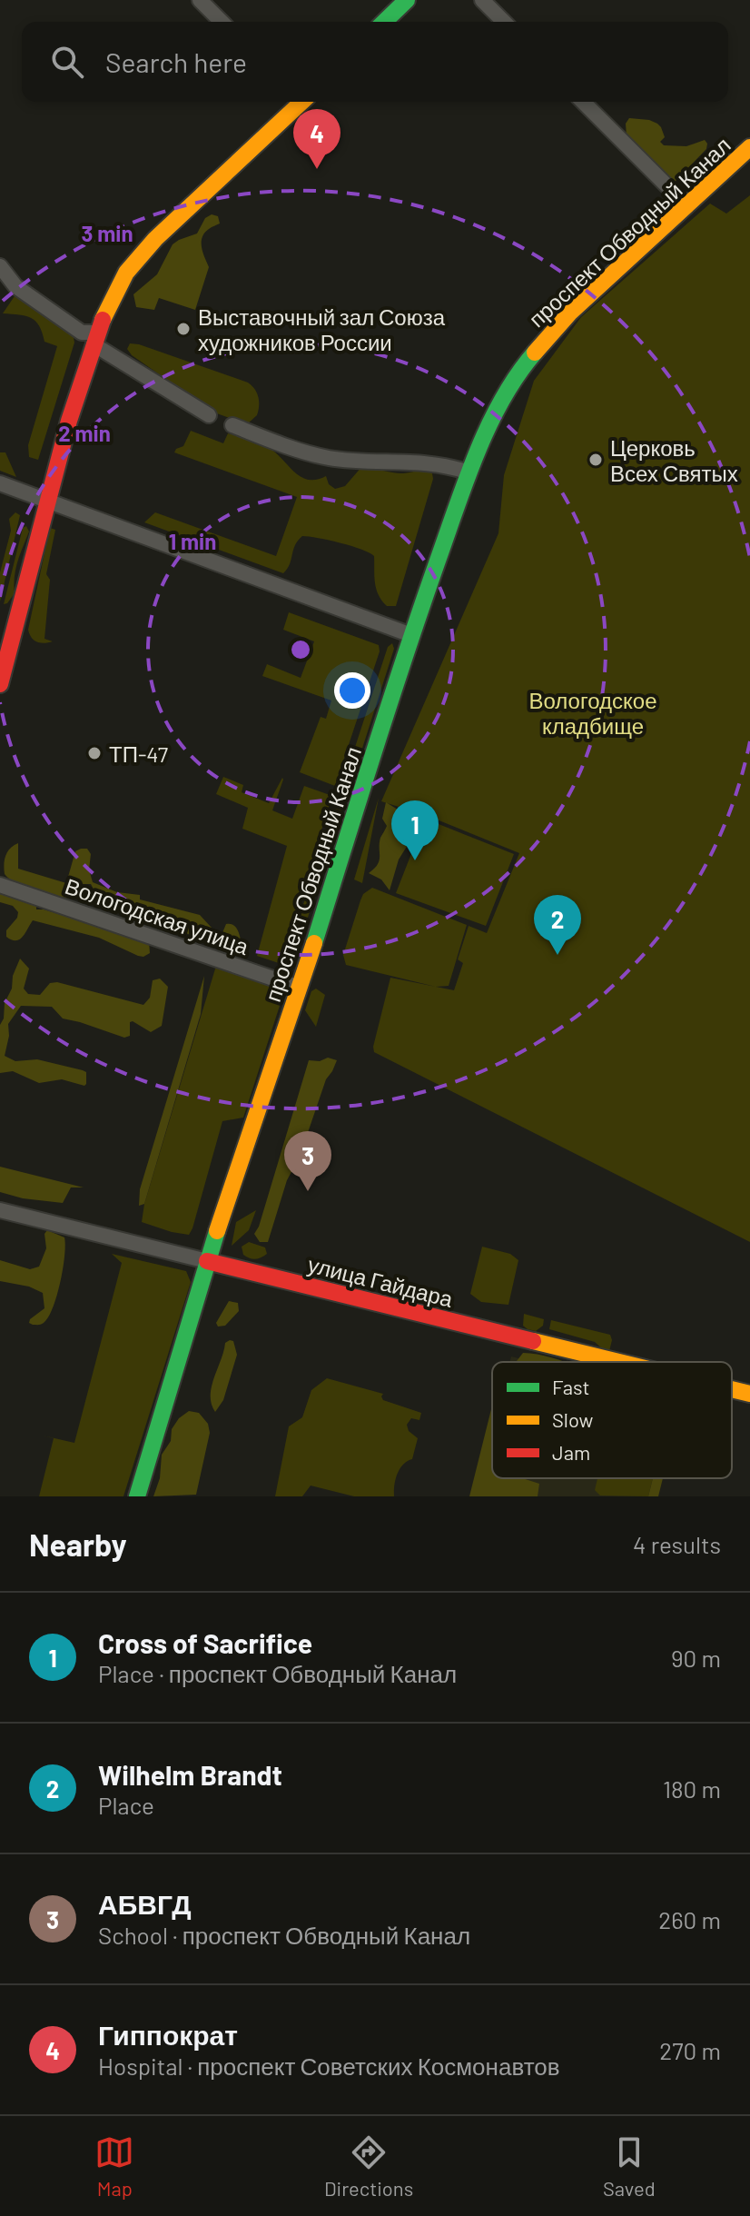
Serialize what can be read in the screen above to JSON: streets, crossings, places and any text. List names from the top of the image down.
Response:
{
  "streets": {
    "main road": ["проспект Обводный Канал", "улица Гайдара"],
    "street": ["Вологодская улица"]
  },
  "crossings": [
    ["проспект Обводный Канал", "Вологодская улица"],
    ["проспект Обводный Канал", "улица Гайдара"]
  ],
  "parks": ["Вологодское кладбище"],
  "places": ["Выставочный зал Союза художников России", "Церковь Всех Святых", "ТП-47"],
  "legend": ["Fast", "Slow", "Jam"],
  "page": {
    "search": "Search here",
    "pins": [
      "4",
      "1",
      "2",
      "3"
    ],
    "heading": ["Nearby", "4 results"],
    "list": [
      {
        "mark": "1",
        "name": "Cross of Sacrifice",
        "note": "Place · проспект Обводный Канал",
        "value": "90 m"
      },
      {
        "mark": "2",
        "name": "Wilhelm Brandt",
        "note": "Place",
        "value": "180 m"
      },
      {
        "mark": "3",
        "name": "АБВГД",
        "note": "School · проспект Обводный Канал",
        "value": "260 m"
      },
      {
        "mark": "4",
        "name": "Гиппократ",
        "note": "Hospital · проспект Советских Космонавтов",
        "value": "270 m"
      }
    ],
    "nav": ["Map", "Directions", "Saved"]
  },
  "rings": ["3 min", "2 min", "1 min"]
}
